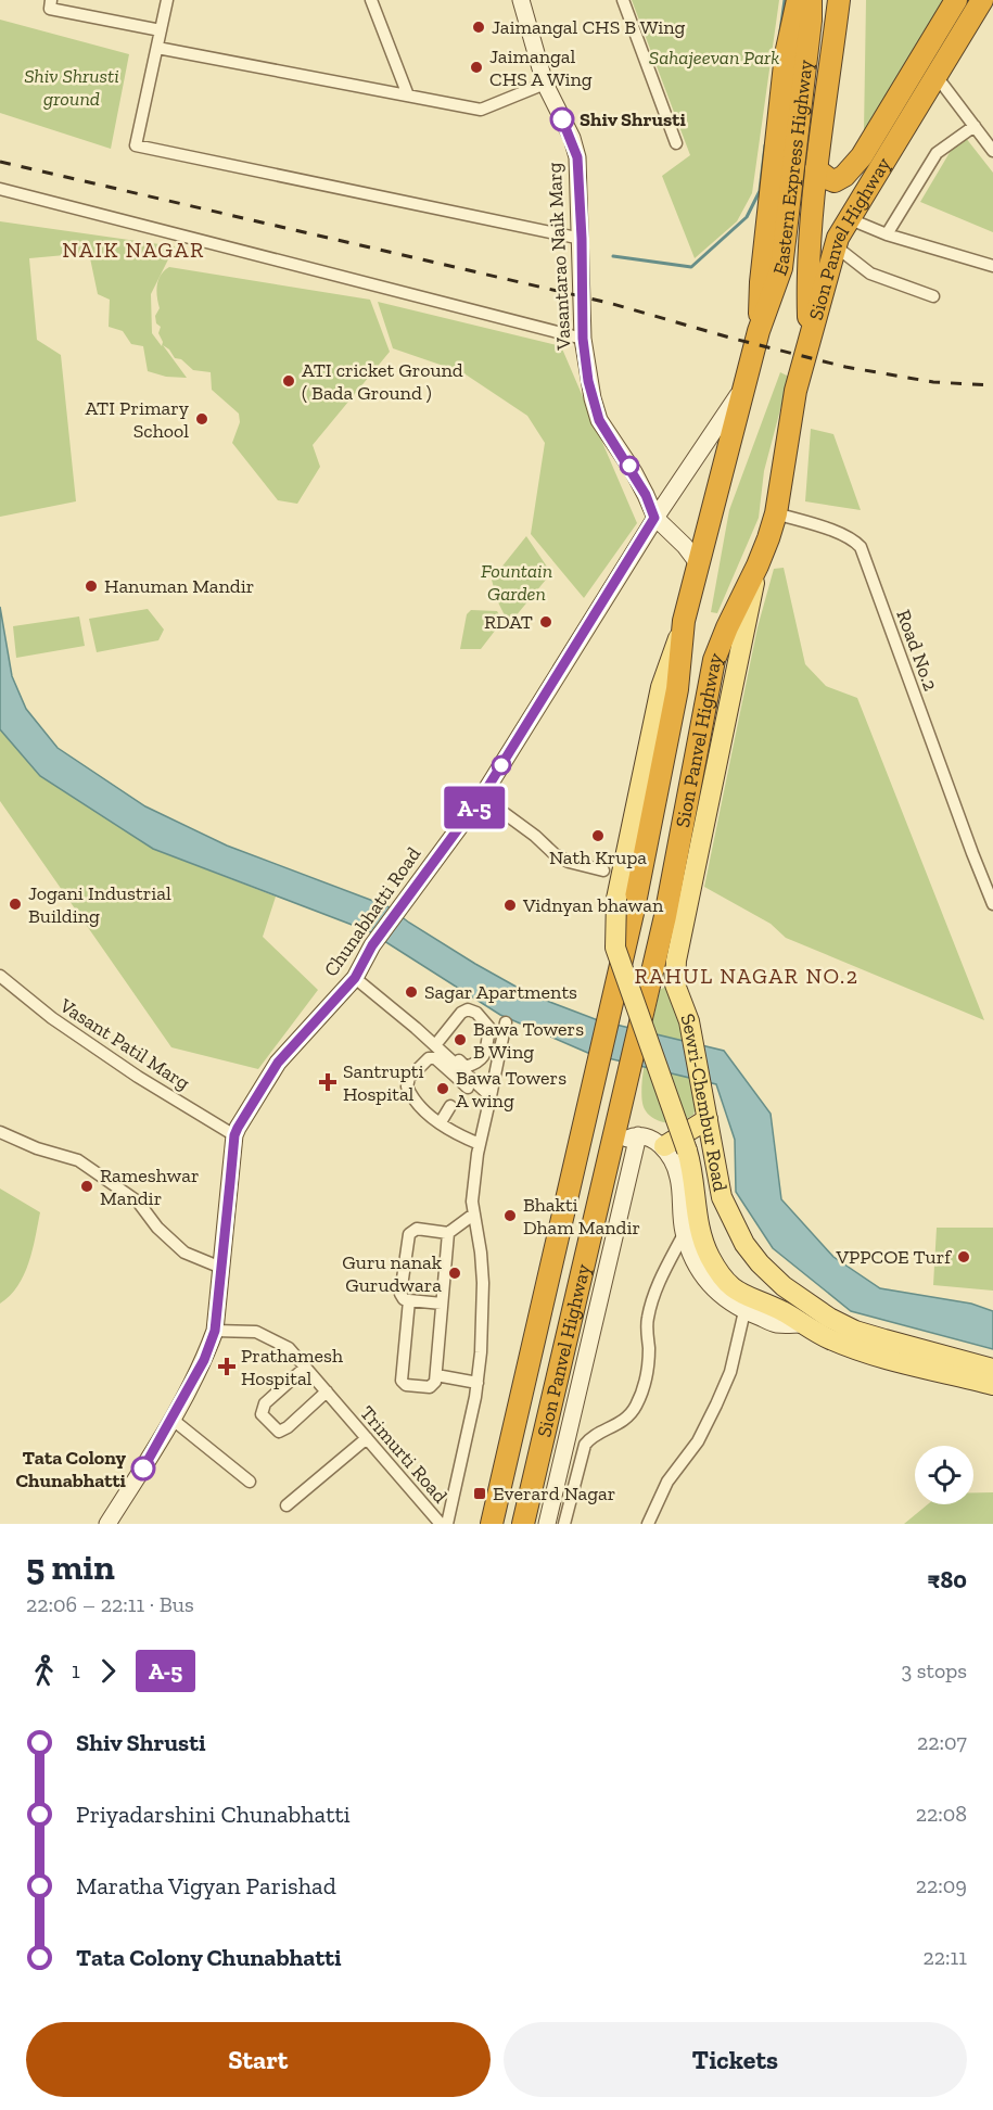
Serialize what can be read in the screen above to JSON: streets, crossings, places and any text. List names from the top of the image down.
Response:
{
  "streets": {
    "highway": ["Eastern Express Highway", "Sion Panvel Highway"],
    "main road": ["Vasantarao Naik Marg", "Chunabhatti Road", "Sewri-Chembur Road"],
    "street": ["Road No.2", "Vasant Patil Marg", "Trimurti Road"]
  },
  "crossings": [
    ["Eastern Express Highway", "Sion Panvel Highway"],
    ["Sion Panvel Highway", "Vasantarao Naik Marg"],
    ["Sion Panvel Highway", "Road No.2"],
    ["Sion Panvel Highway", "Chunabhatti Road"],
    ["Sion Panvel Highway", "Sewri-Chembur Road"],
    ["Vasantarao Naik Marg", "Chunabhatti Road"],
    ["Chunabhatti Road", "Vasant Patil Marg"],
    ["Chunabhatti Road", "Trimurti Road"]
  ],
  "districts": ["NAIK NAGAR", "RAHUL NAGAR NO.2"],
  "parks": ["Sahajeevan Park", "Shiv Shrusti ground", "Fountain Garden"],
  "places": {
    "other": [
      "Jaimangal CHS B Wing",
      "Jaimangal CHS A Wing",
      "Shiv Shrusti",
      "ATI cricket Ground ( Bada Ground )",
      "ATI Primary School",
      "Hanuman Mandir",
      "RDAT",
      "Nath Krupa",
      "Jogani Industrial Building",
      "Vidnyan bhawan",
      "Sagar Apartments",
      "Bawa Towers B Wing",
      "Bawa Towers A wing",
      "Rameshwar Mandir",
      "Bhakti Dham Mandir",
      "VPPCOE Turf",
      "Guru nanak Gurudwara",
      "Tata Colony Chunabhatti"
    ],
    "health": ["Santrupti Hospital", "Prathamesh Hospital"],
    "transit": ["Everard Nagar"]
  },
  "lines": ["bus line A-5"],
  "page": {
    "on_map": "A-5",
    "heading": ["5 min", "22:06 – 22:11 · Bus", "₹80"],
    "legs": ["1", "A-5", "3 stops"],
    "list": [
      {
        "name": "Shiv Shrusti",
        "value": "22:07"
      },
      {
        "name": "Priyadarshini Chunabhatti",
        "value": "22:08"
      },
      {
        "name": "Maratha Vigyan Parishad",
        "value": "22:09"
      },
      {
        "name": "Tata Colony Chunabhatti",
        "value": "22:11"
      }
    ],
    "buttons": ["Start", "Tickets"]
  }
}
